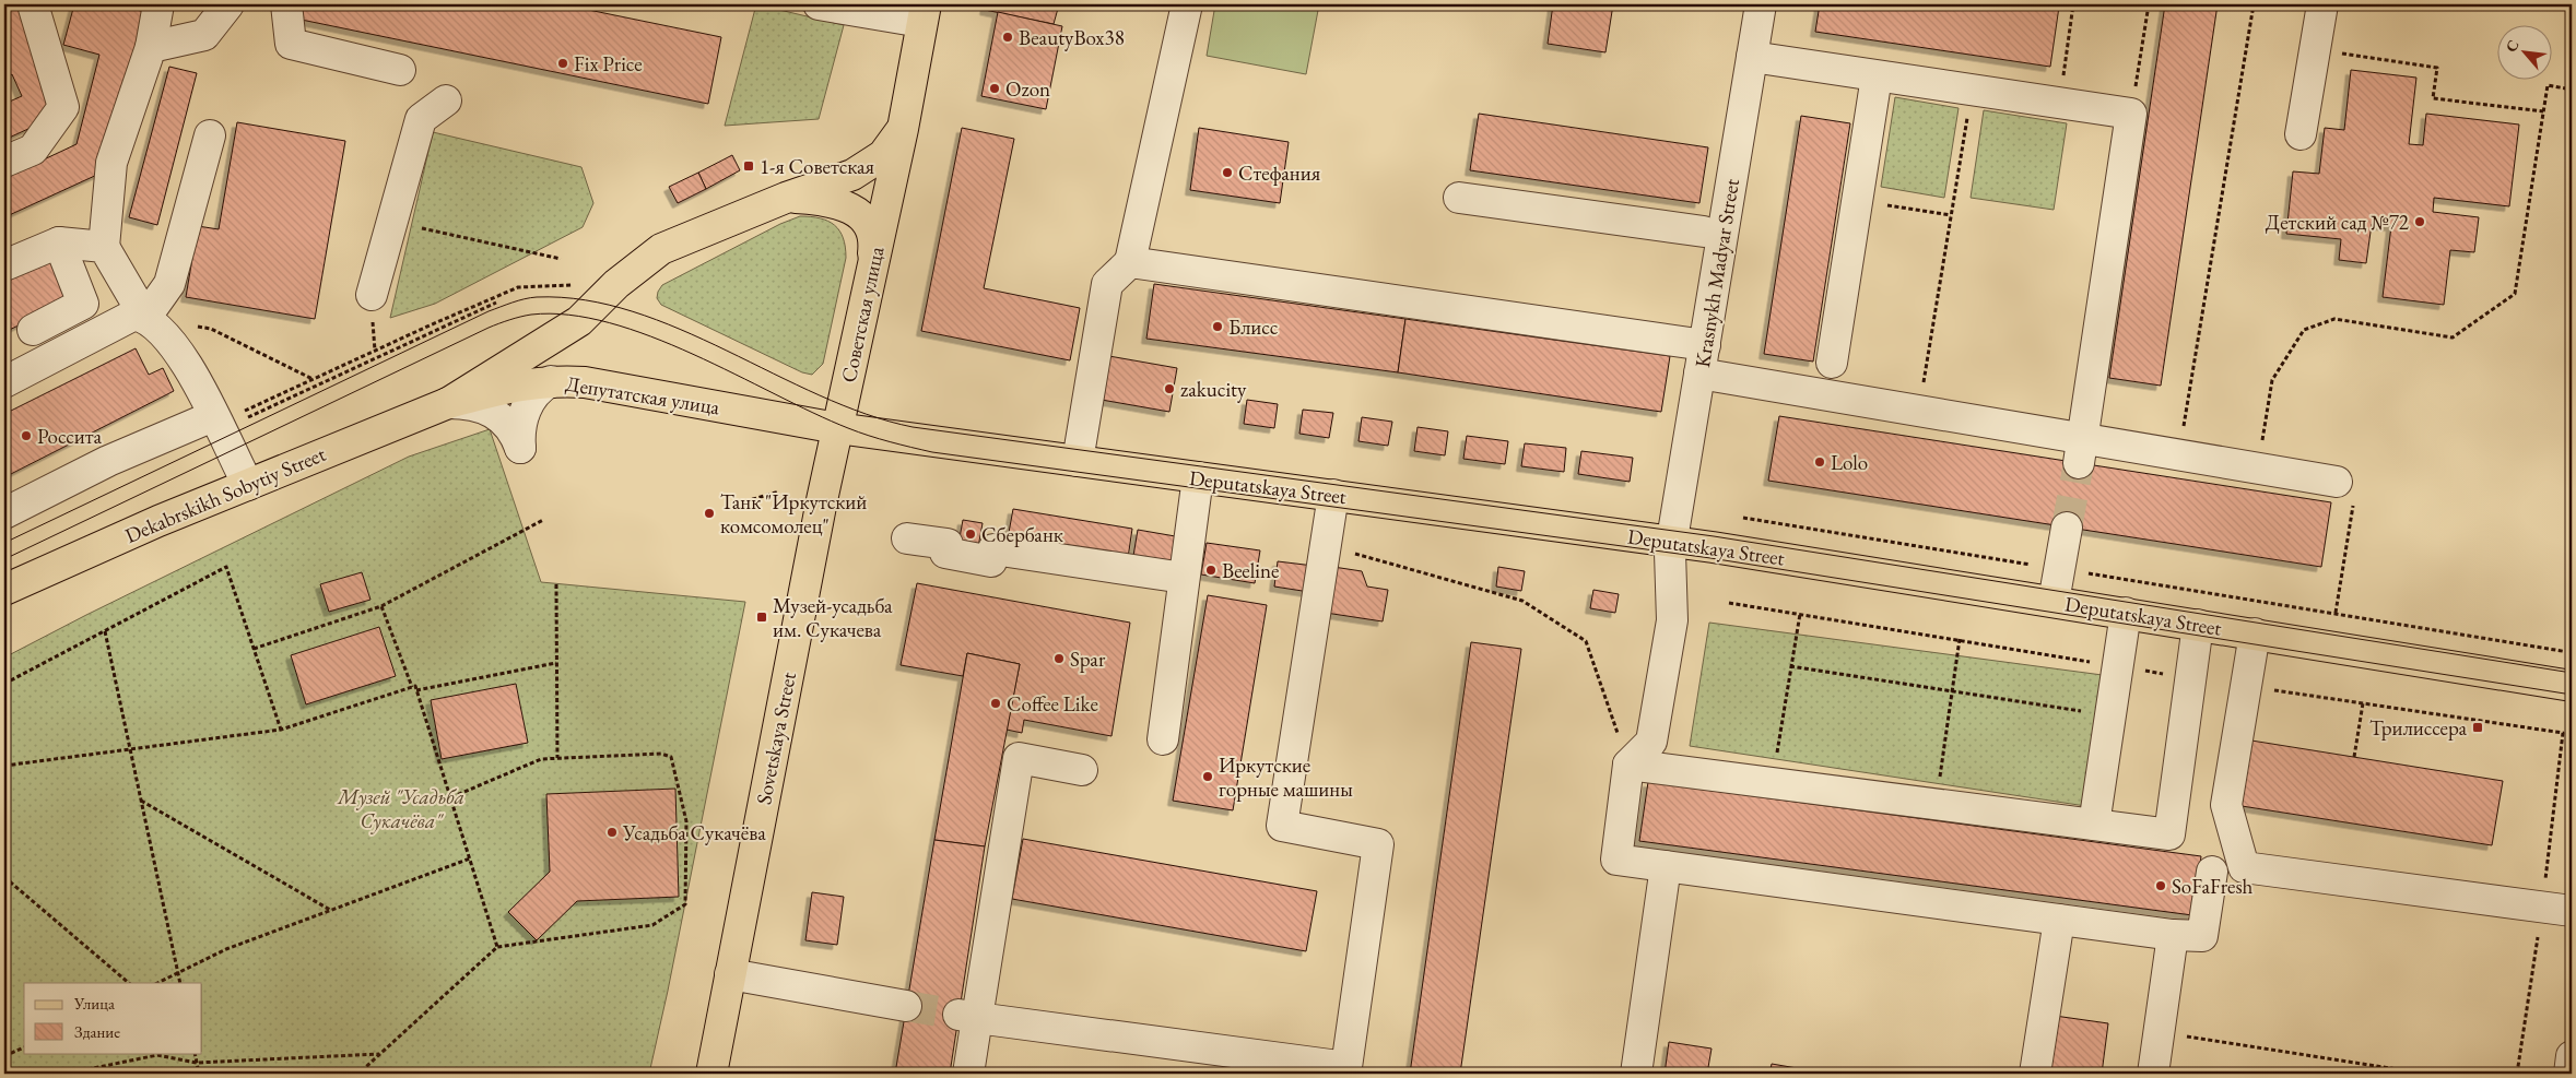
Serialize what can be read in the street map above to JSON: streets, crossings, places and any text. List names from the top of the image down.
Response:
{
  "streets": {
    "main road": [
      "Советская улица",
      "Депутатская улица",
      "Deputatskaya Street",
      "Dekabrskikh Sobytiy Street"
    ],
    "street": ["Krasnykh Madyar Street"]
  },
  "crossings": [
    ["Krasnykh Madyar Street", "Deputatskaya Street"],
    ["Советская улица", "Депутатская улица"],
    ["Советская улица", "Deputatskaya Street"],
    ["Депутатская улица", "Deputatskaya Street"],
    ["Депутатская улица", "Dekabrskikh Sobytiy Street"]
  ],
  "parks": ["Музей \"Усадьба Сукачёва\""],
  "places": {
    "other": [
      "BeautyBox38",
      "Fix Price",
      "Ozon",
      "Стефания",
      "Детский сад №72",
      "Блисс",
      "zakucity",
      "Россита",
      "Lolo",
      "Танк \"Иркутский комсомолец\"",
      "Сбербанк",
      "Beeline",
      "Spar",
      "Coffee Like",
      "Иркутские горные машины",
      "Усадьба Сукачёва",
      "SoFaFresh"
    ],
    "transit": ["1-я Советская", "Музей-усадьба им. Сукачева", "Трилиссера"]
  },
  "legend": ["Улица", "Здание"],
  "north": "top left"
}
